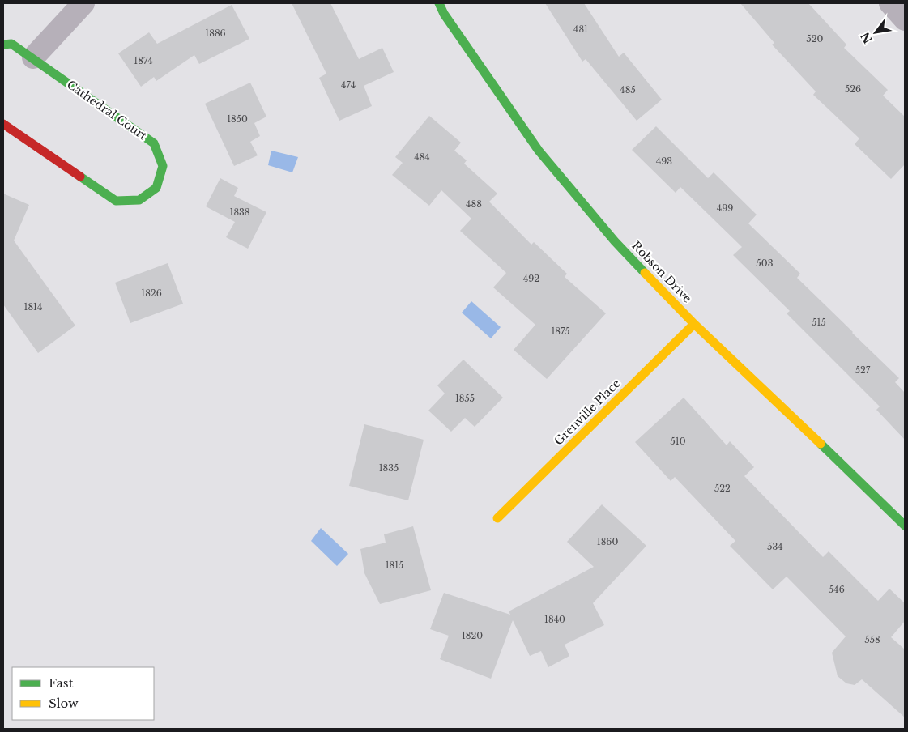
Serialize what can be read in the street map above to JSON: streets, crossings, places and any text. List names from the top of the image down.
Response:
{
  "streets": {
    "street": ["Cathedral Court", "Robson Drive", "Grenville Place"]
  },
  "crossings": [
    ["Robson Drive", "Grenville Place"]
  ],
  "house_numbers": [
    "481",
    "1886",
    "520",
    "1874",
    "474",
    "526",
    "485",
    "1850",
    "484",
    "493",
    "488",
    "499",
    "1838",
    "503",
    "492",
    "1826",
    "1814",
    "515",
    "1875",
    "527",
    "1855",
    "510",
    "1835",
    "522",
    "1860",
    "534",
    "1815",
    "546",
    "1840",
    "1820",
    "558"
  ],
  "legend": ["Fast", "Slow"],
  "north": "bottom left"
}
